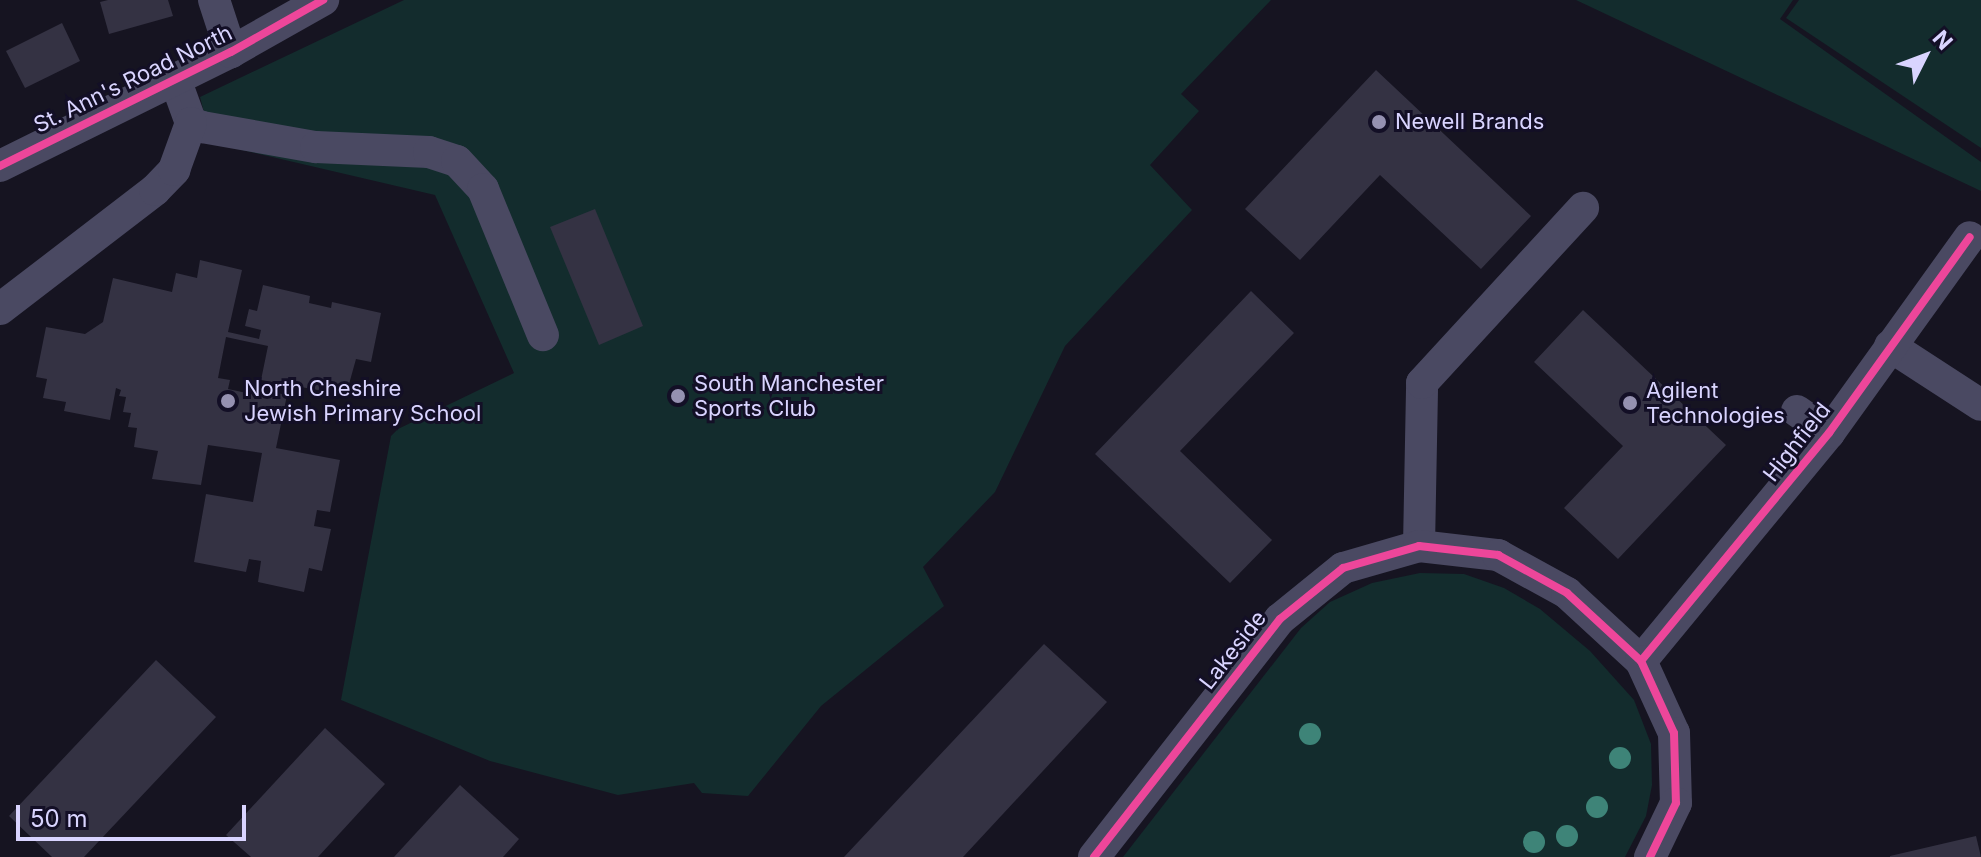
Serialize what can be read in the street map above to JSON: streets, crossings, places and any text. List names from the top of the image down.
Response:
{
  "streets": {
    "street": ["St. Ann's Road North", "Highfield", "Lakeside"]
  },
  "crossings": [
    ["Highfield", "Lakeside"]
  ],
  "places": [
    "Newell Brands",
    "South Manchester Sports Club",
    "North Cheshire Jewish Primary School",
    "Agilent Technologies"
  ],
  "scale_bar": "50 m",
  "north": "top right"
}
